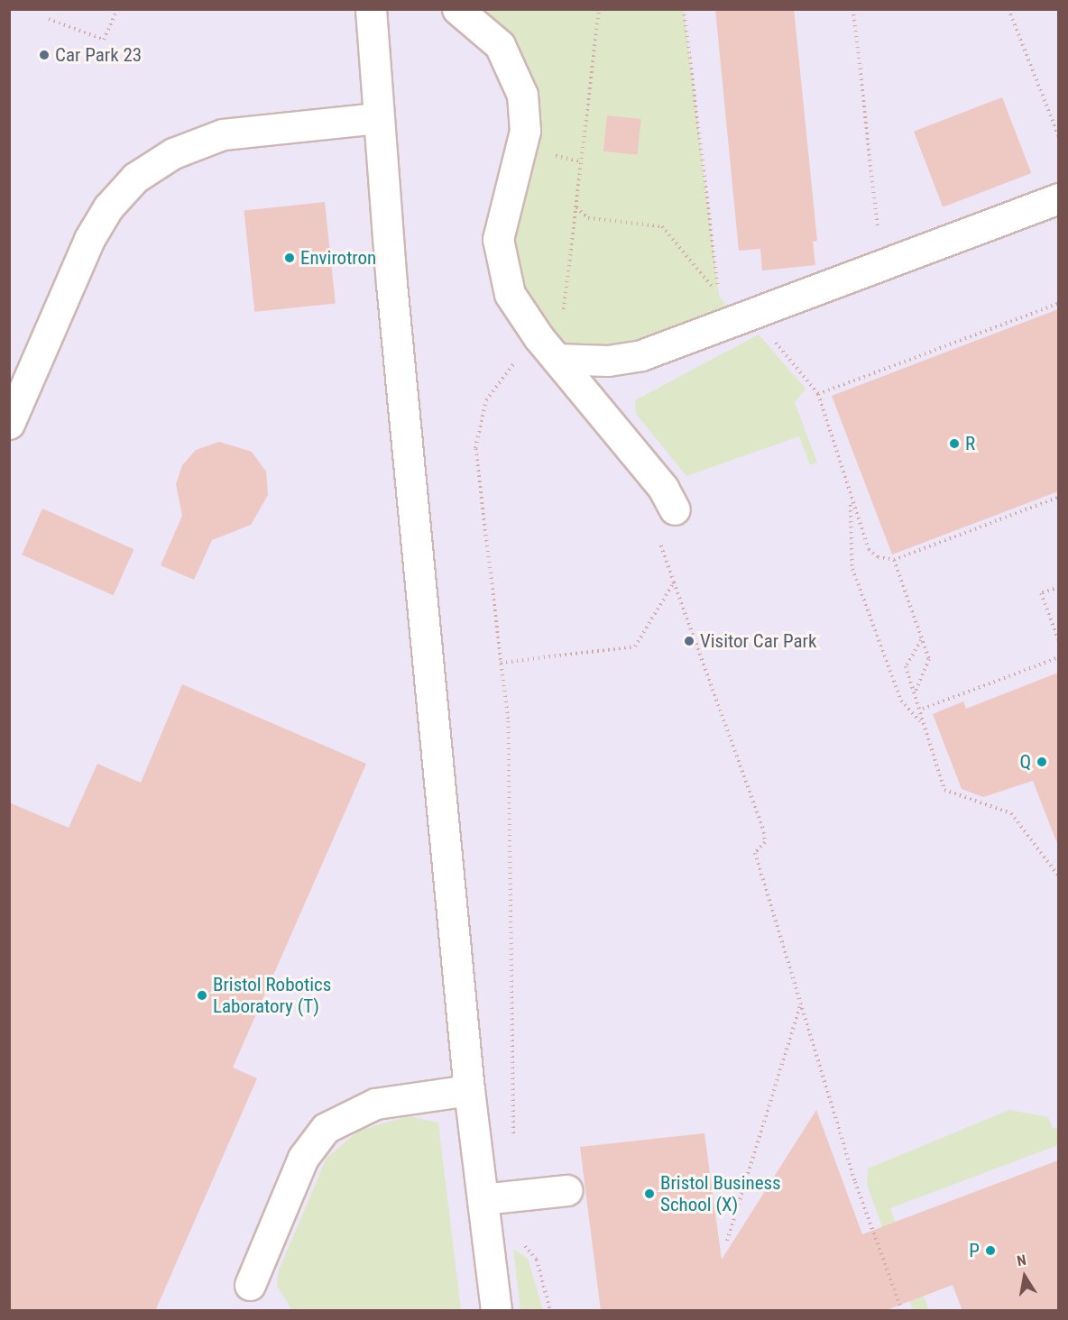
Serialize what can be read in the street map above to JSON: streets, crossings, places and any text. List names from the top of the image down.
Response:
{
  "places": [
    "Car Park 23",
    "Envirotron",
    "R",
    "Visitor Car Park",
    "Q",
    "Bristol Robotics Laboratory (T)",
    "Bristol Business School (X)",
    "P"
  ],
  "north": "top"
}
